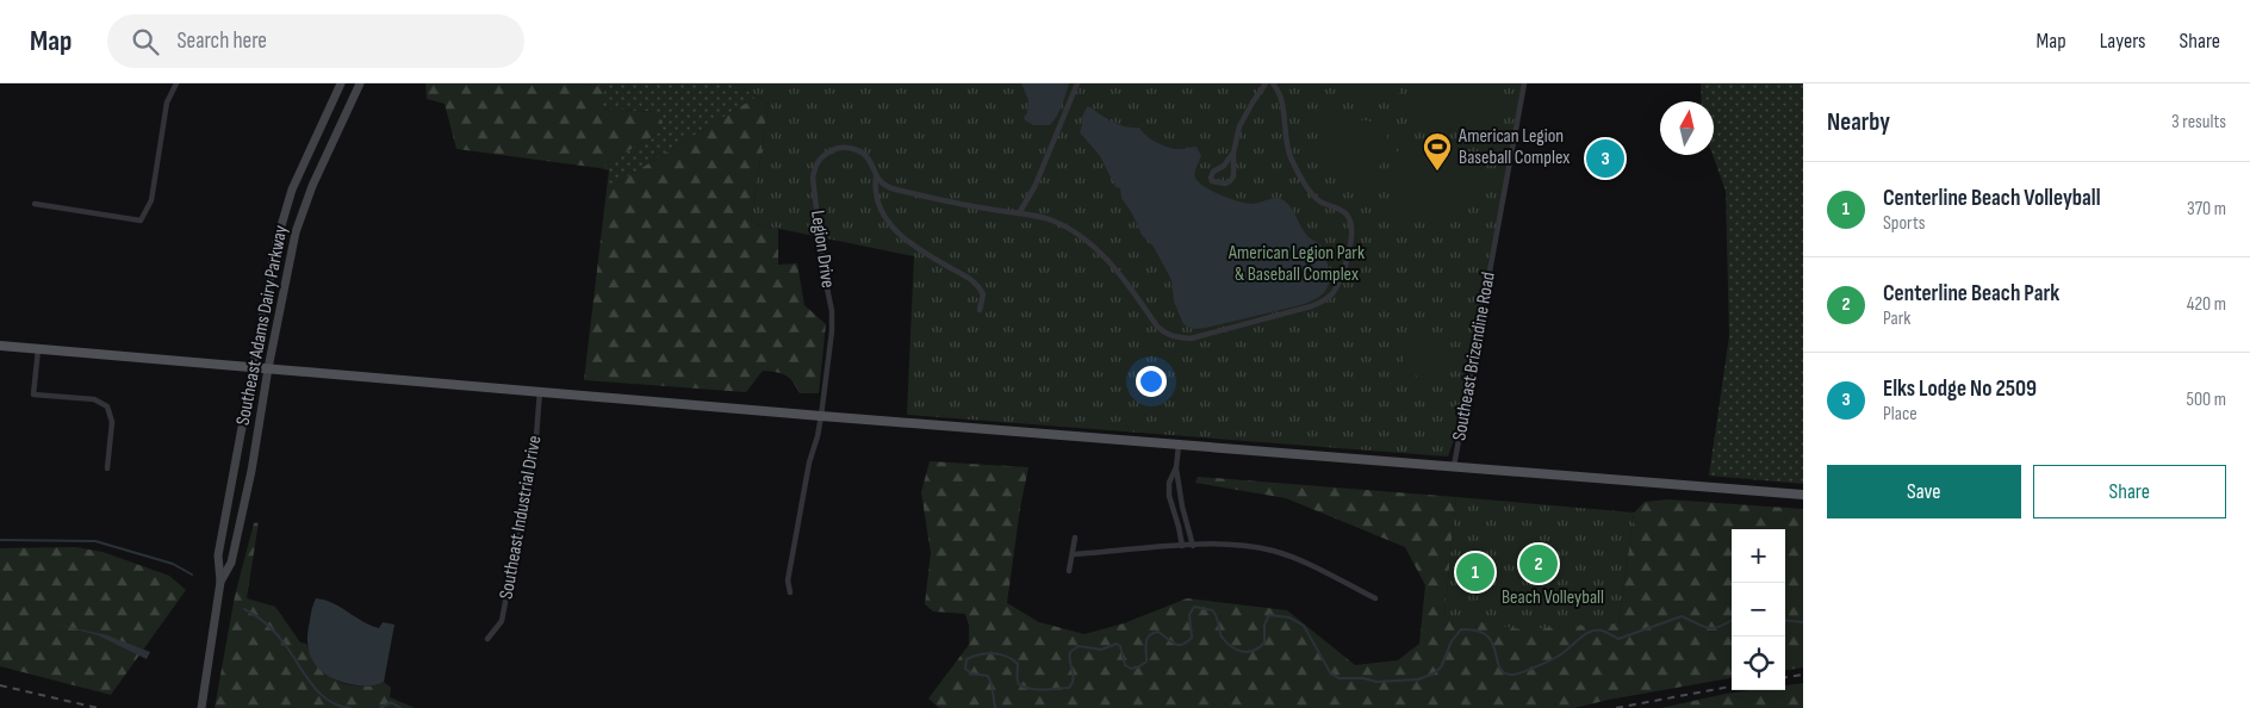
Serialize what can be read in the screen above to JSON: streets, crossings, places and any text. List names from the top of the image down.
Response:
{
  "streets": {
    "main road": ["Southeast Adams Dairy Parkway"],
    "street": ["Legion Drive", "Southeast Brizendine Road", "Southeast Industrial Drive"]
  },
  "parks": ["American Legion Park & Baseball Complex", "Beach Volleyball"],
  "places": {
    "sports": ["American Legion Baseball Complex"]
  },
  "north": "top",
  "page": {
    "header": "Map",
    "search": "Search here",
    "nav": ["Map", "Layers", "Share"],
    "heading": ["Nearby", "3 results"],
    "pins": ["3", "2", "1"],
    "list": [
      {
        "mark": "1",
        "name": "Centerline Beach Volleyball",
        "note": "Sports",
        "value": "370 m"
      },
      {
        "mark": "2",
        "name": "Centerline Beach Park",
        "note": "Park",
        "value": "420 m"
      },
      {
        "mark": "3",
        "name": "Elks Lodge No 2509",
        "note": "Place",
        "value": "500 m"
      }
    ],
    "buttons": ["Save", "Share"],
    "map_buttons": ["+", "−"]
  }
}
